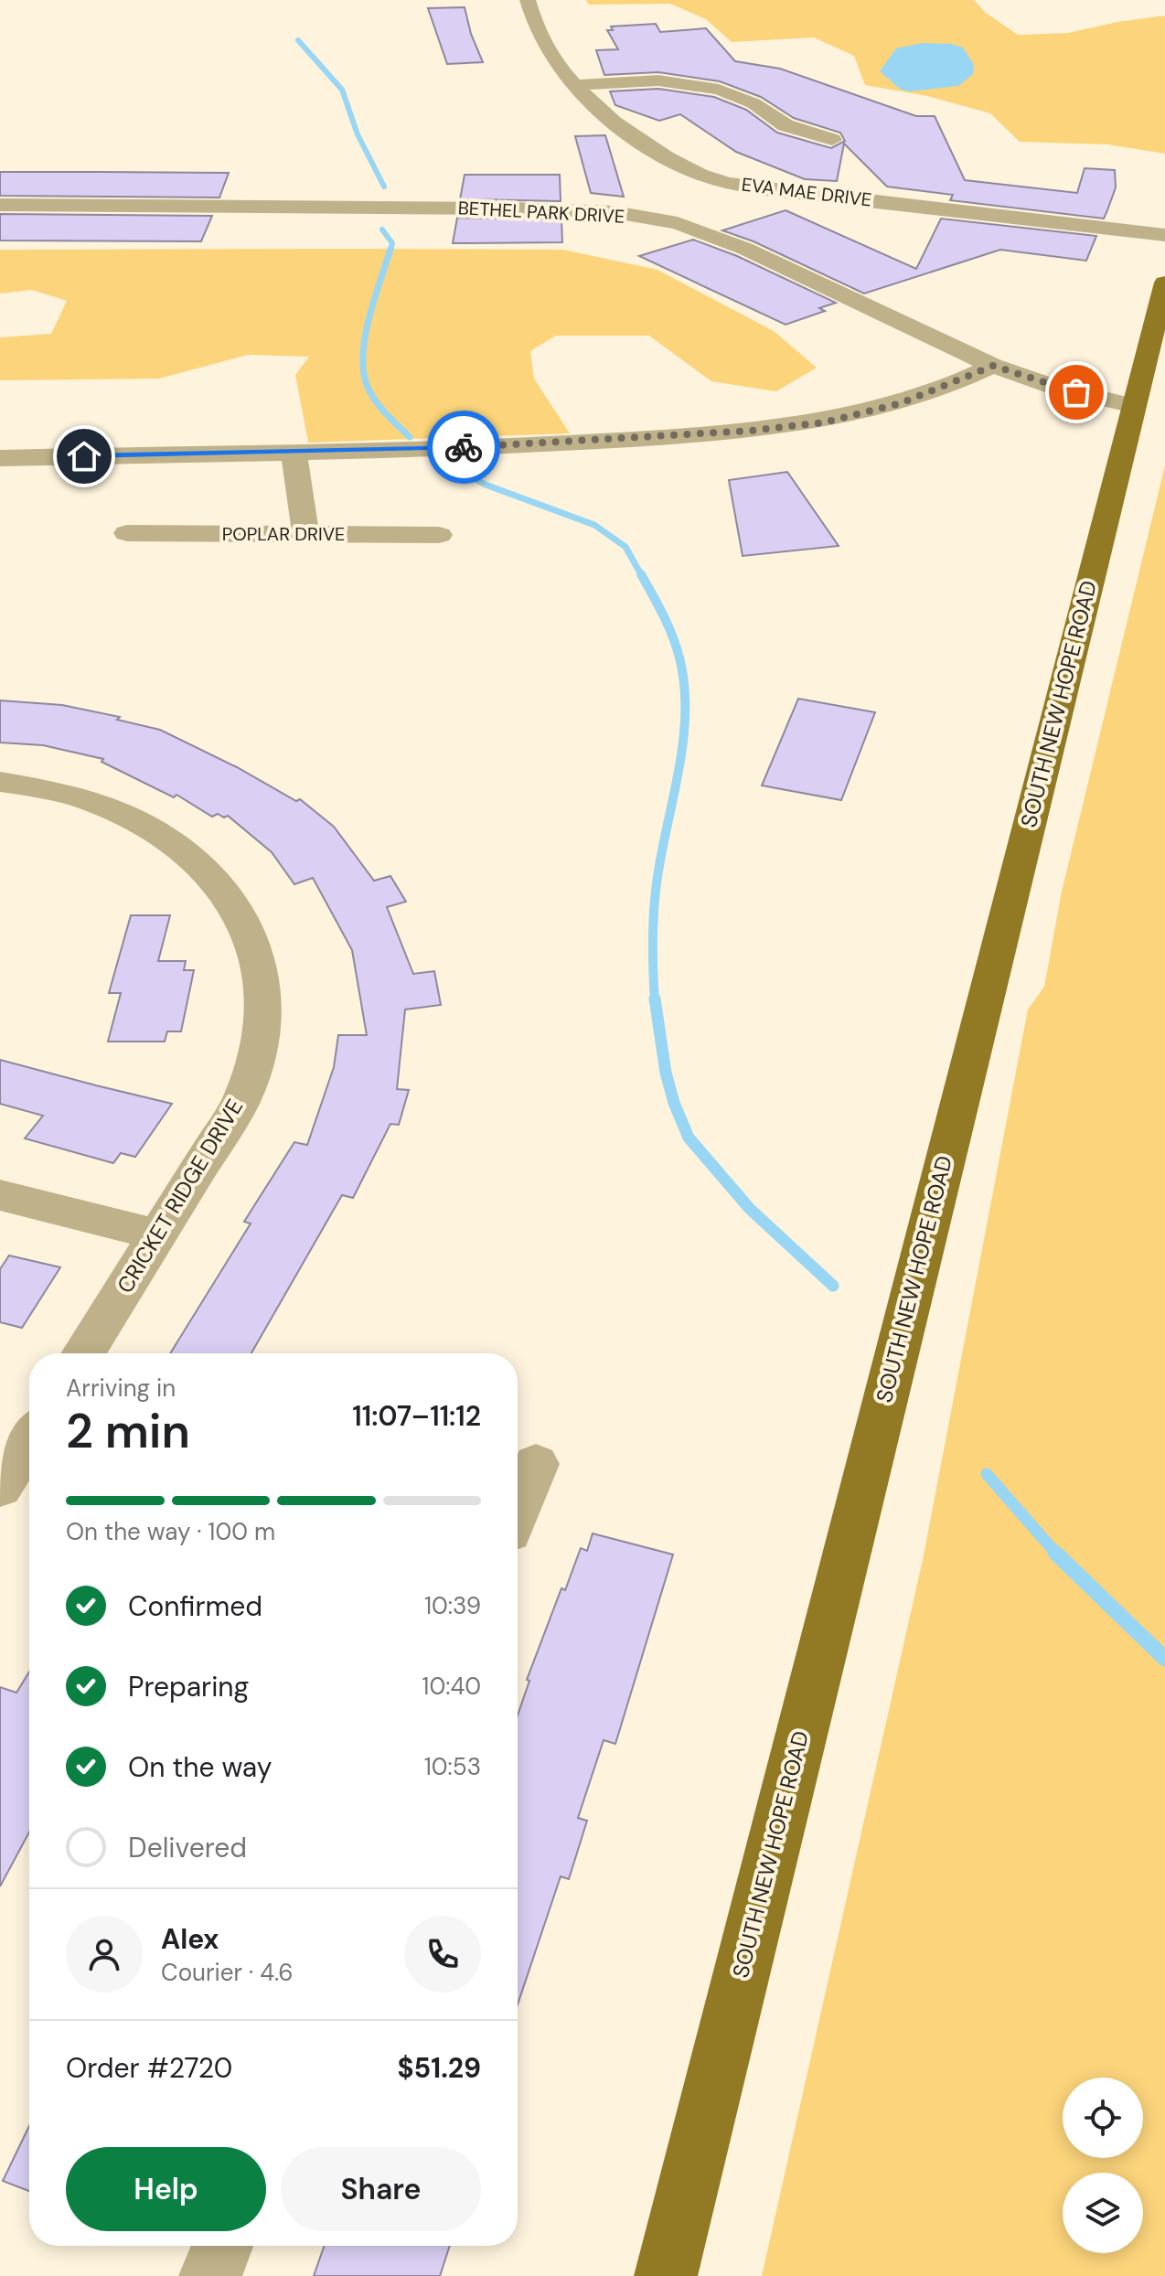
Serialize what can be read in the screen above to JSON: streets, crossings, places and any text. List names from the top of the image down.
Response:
{
  "streets": {
    "main road": ["SOUTH NEW HOPE ROAD"],
    "street": [
      "EVA MAE DRIVE",
      "BETHEL PARK DRIVE",
      "POPLAR DRIVE",
      "CRICKET RIDGE DRIVE"
    ]
  },
  "crossings": [
    ["BETHEL PARK DRIVE", "SOUTH NEW HOPE ROAD"]
  ],
  "page": {
    "heading": ["2 min", "Arriving in", "11:07–11:12"],
    "panel": [
      "Alex",
      "Courier · 4.6",
      "Order #2720",
      "$51.29"
    ],
    "bar": "On the way · 100 m",
    "list": [
      ["Confirmed", "10:39"],
      ["Preparing", "10:40"],
      ["On the way", "10:53"],
      "Delivered"
    ],
    "buttons": ["Help", "Share"]
  }
}
